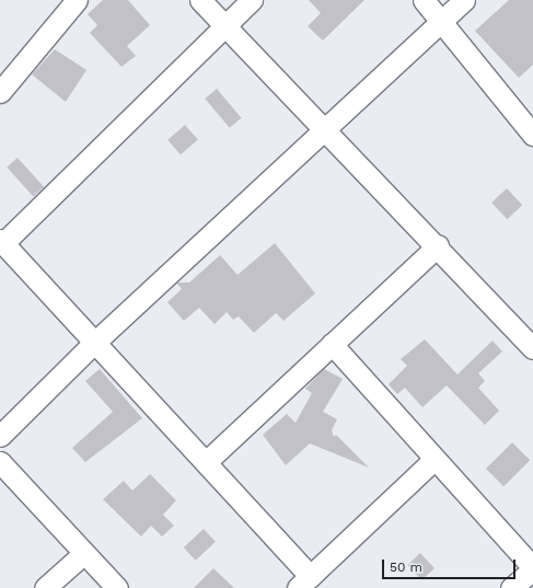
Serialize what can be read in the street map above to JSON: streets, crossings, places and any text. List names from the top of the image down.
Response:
{
  "scale_bar": "50 m"
}
